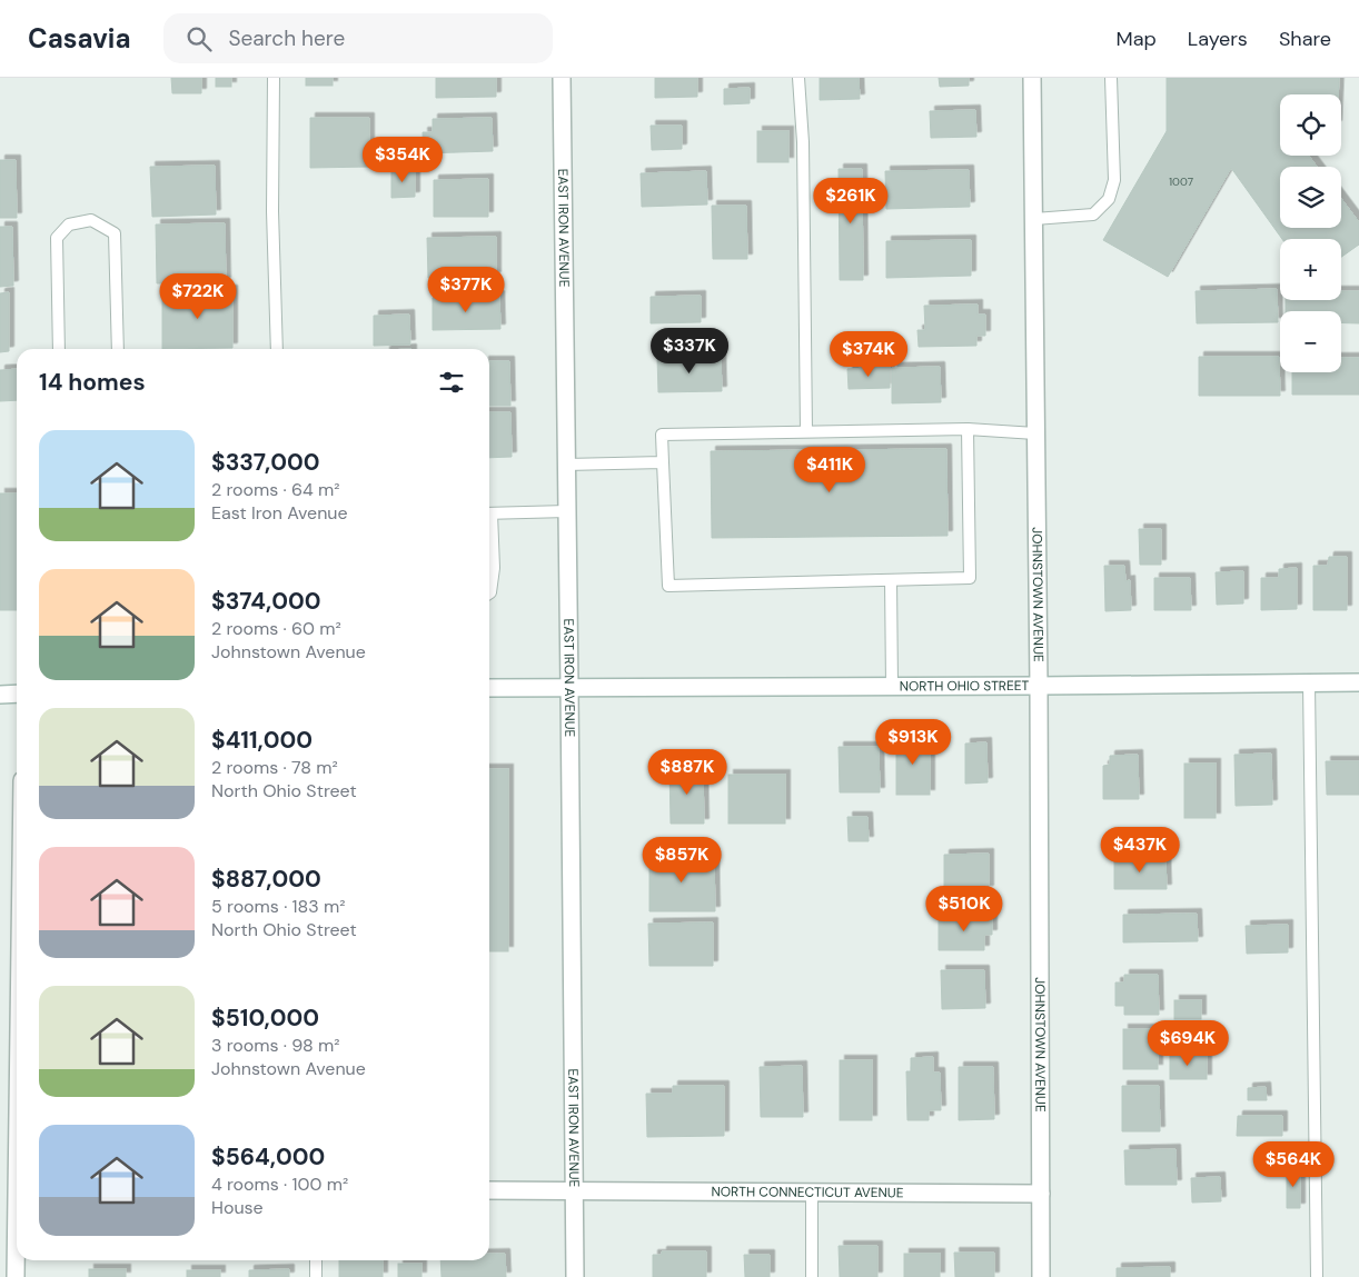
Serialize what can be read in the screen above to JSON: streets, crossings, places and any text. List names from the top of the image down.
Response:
{
  "streets": {
    "street": [
      "EAST IRON AVENUE",
      "JOHNSTOWN AVENUE",
      "NORTH OHIO STREET",
      "NORTH CONNECTICUT AVENUE"
    ]
  },
  "crossings": [
    ["EAST IRON AVENUE", "NORTH OHIO STREET"],
    ["EAST IRON AVENUE", "NORTH CONNECTICUT AVENUE"],
    ["JOHNSTOWN AVENUE", "NORTH OHIO STREET"],
    ["JOHNSTOWN AVENUE", "NORTH CONNECTICUT AVENUE"]
  ],
  "house_numbers": ["1007"],
  "page": {
    "header": "Casavia",
    "search": "Search here",
    "nav": ["Map", "Layers", "Share"],
    "map_buttons": ["+", "−"],
    "price": [
      "$354K",
      "$261K",
      "$377K",
      "$722K",
      "$337K",
      "$374K",
      "$411K",
      "$913K",
      "$887K",
      "$437K",
      "$857K",
      "$510K",
      "$694K",
      "$564K"
    ],
    "heading": "14 homes",
    "list": [
      {
        "name": "$337,000",
        "note": "2 rooms · 64 m² · East Iron Avenue"
      },
      {
        "name": "$374,000",
        "note": "2 rooms · 60 m² · Johnstown Avenue"
      },
      {
        "name": "$411,000",
        "note": "2 rooms · 78 m² · North Ohio Street"
      },
      {
        "name": "$887,000",
        "note": "5 rooms · 183 m² · North Ohio Street"
      },
      {
        "name": "$510,000",
        "note": "3 rooms · 98 m² · Johnstown Avenue"
      },
      {
        "name": "$564,000",
        "note": "4 rooms · 100 m² · House"
      }
    ]
  }
}
